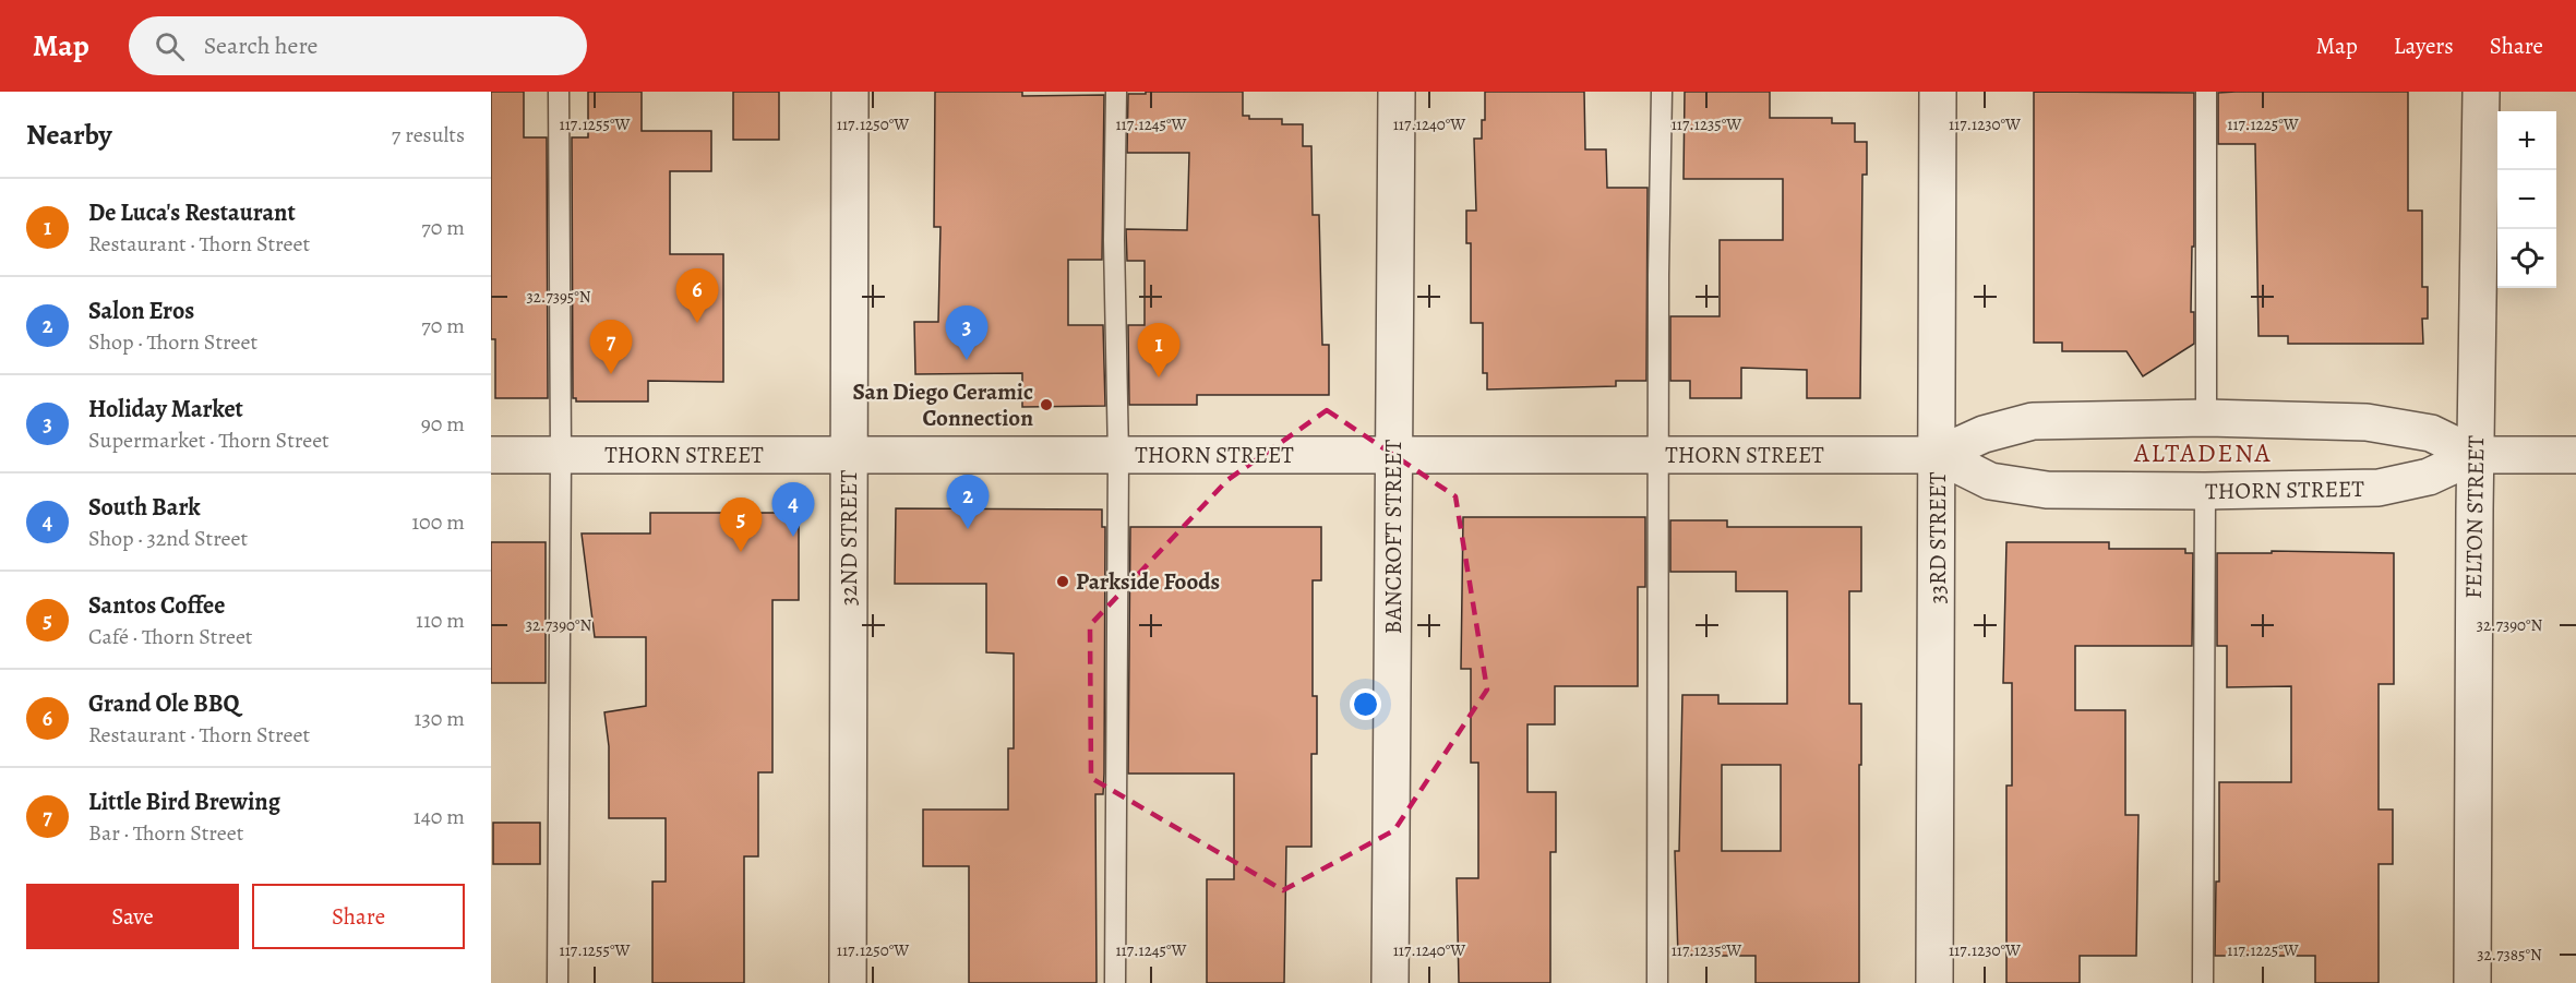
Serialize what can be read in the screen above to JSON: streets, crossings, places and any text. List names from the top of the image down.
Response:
{
  "streets": {
    "street": [
      "THORN STREET",
      "FELTON STREET",
      "BANCROFT STREET",
      "32ND STREET",
      "33RD STREET"
    ]
  },
  "crossings": [
    ["THORN STREET", "FELTON STREET"],
    ["THORN STREET", "BANCROFT STREET"],
    ["THORN STREET", "32ND STREET"],
    ["THORN STREET", "33RD STREET"]
  ],
  "districts": ["ALTADENA"],
  "places": ["San Diego Ceramic Connection", "Parkside Foods"],
  "page": {
    "header": "Map",
    "search": "Search here",
    "nav": ["Map", "Layers", "Share"],
    "heading": ["Nearby", "7 results"],
    "map_buttons": ["+", "−"],
    "list": [
      {
        "mark": "1",
        "name": "De Luca's Restaurant",
        "note": "Restaurant · Thorn Street",
        "value": "70 m"
      },
      {
        "mark": "2",
        "name": "Salon Eros",
        "note": "Shop · Thorn Street",
        "value": "70 m"
      },
      {
        "mark": "3",
        "name": "Holiday Market",
        "note": "Supermarket · Thorn Street",
        "value": "90 m"
      },
      {
        "mark": "4",
        "name": "South Bark",
        "note": "Shop · 32nd Street",
        "value": "100 m"
      },
      {
        "mark": "5",
        "name": "Santos Coffee",
        "note": "Café · Thorn Street",
        "value": "110 m"
      },
      {
        "mark": "6",
        "name": "Grand Ole BBQ",
        "note": "Restaurant · Thorn Street",
        "value": "130 m"
      },
      {
        "mark": "7",
        "name": "Little Bird Brewing",
        "note": "Bar · Thorn Street",
        "value": "140 m"
      }
    ],
    "pins": [
      "6",
      "3",
      "7",
      "1",
      "2",
      "4",
      "5"
    ],
    "buttons": ["Save", "Share"]
  },
  "coordinates": [
    "117.1255°W",
    "117.1250°W",
    "117.1245°W",
    "117.1240°W",
    "117.1235°W",
    "117.1230°W",
    "117.1225°W",
    "32.7395°N",
    "32.7390°N",
    "32.7385°N"
  ]
}
